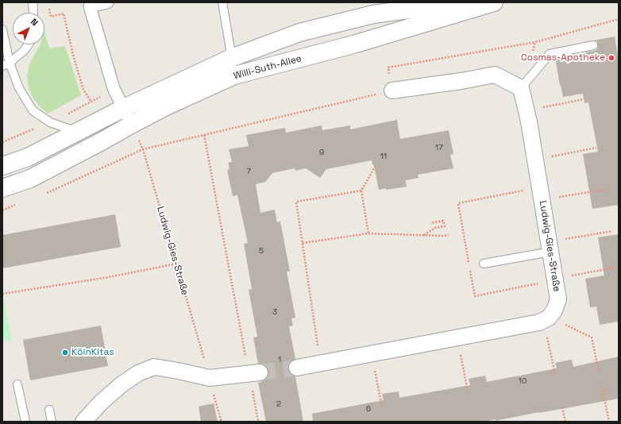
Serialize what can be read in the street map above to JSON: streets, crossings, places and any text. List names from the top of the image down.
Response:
{
  "streets": {
    "street": ["Willi-Suth-Allee", "Ludwig-Gies-Straße"]
  },
  "crossings": [
    ["Willi-Suth-Allee", "Ludwig-Gies-Straße"]
  ],
  "places": ["Cosmas-Apotheke", "KölnKitas"],
  "house_numbers": [
    "17",
    "9",
    "11",
    "7",
    "5",
    "3",
    "1",
    "10",
    "2",
    "6"
  ],
  "north": "top right"
}
